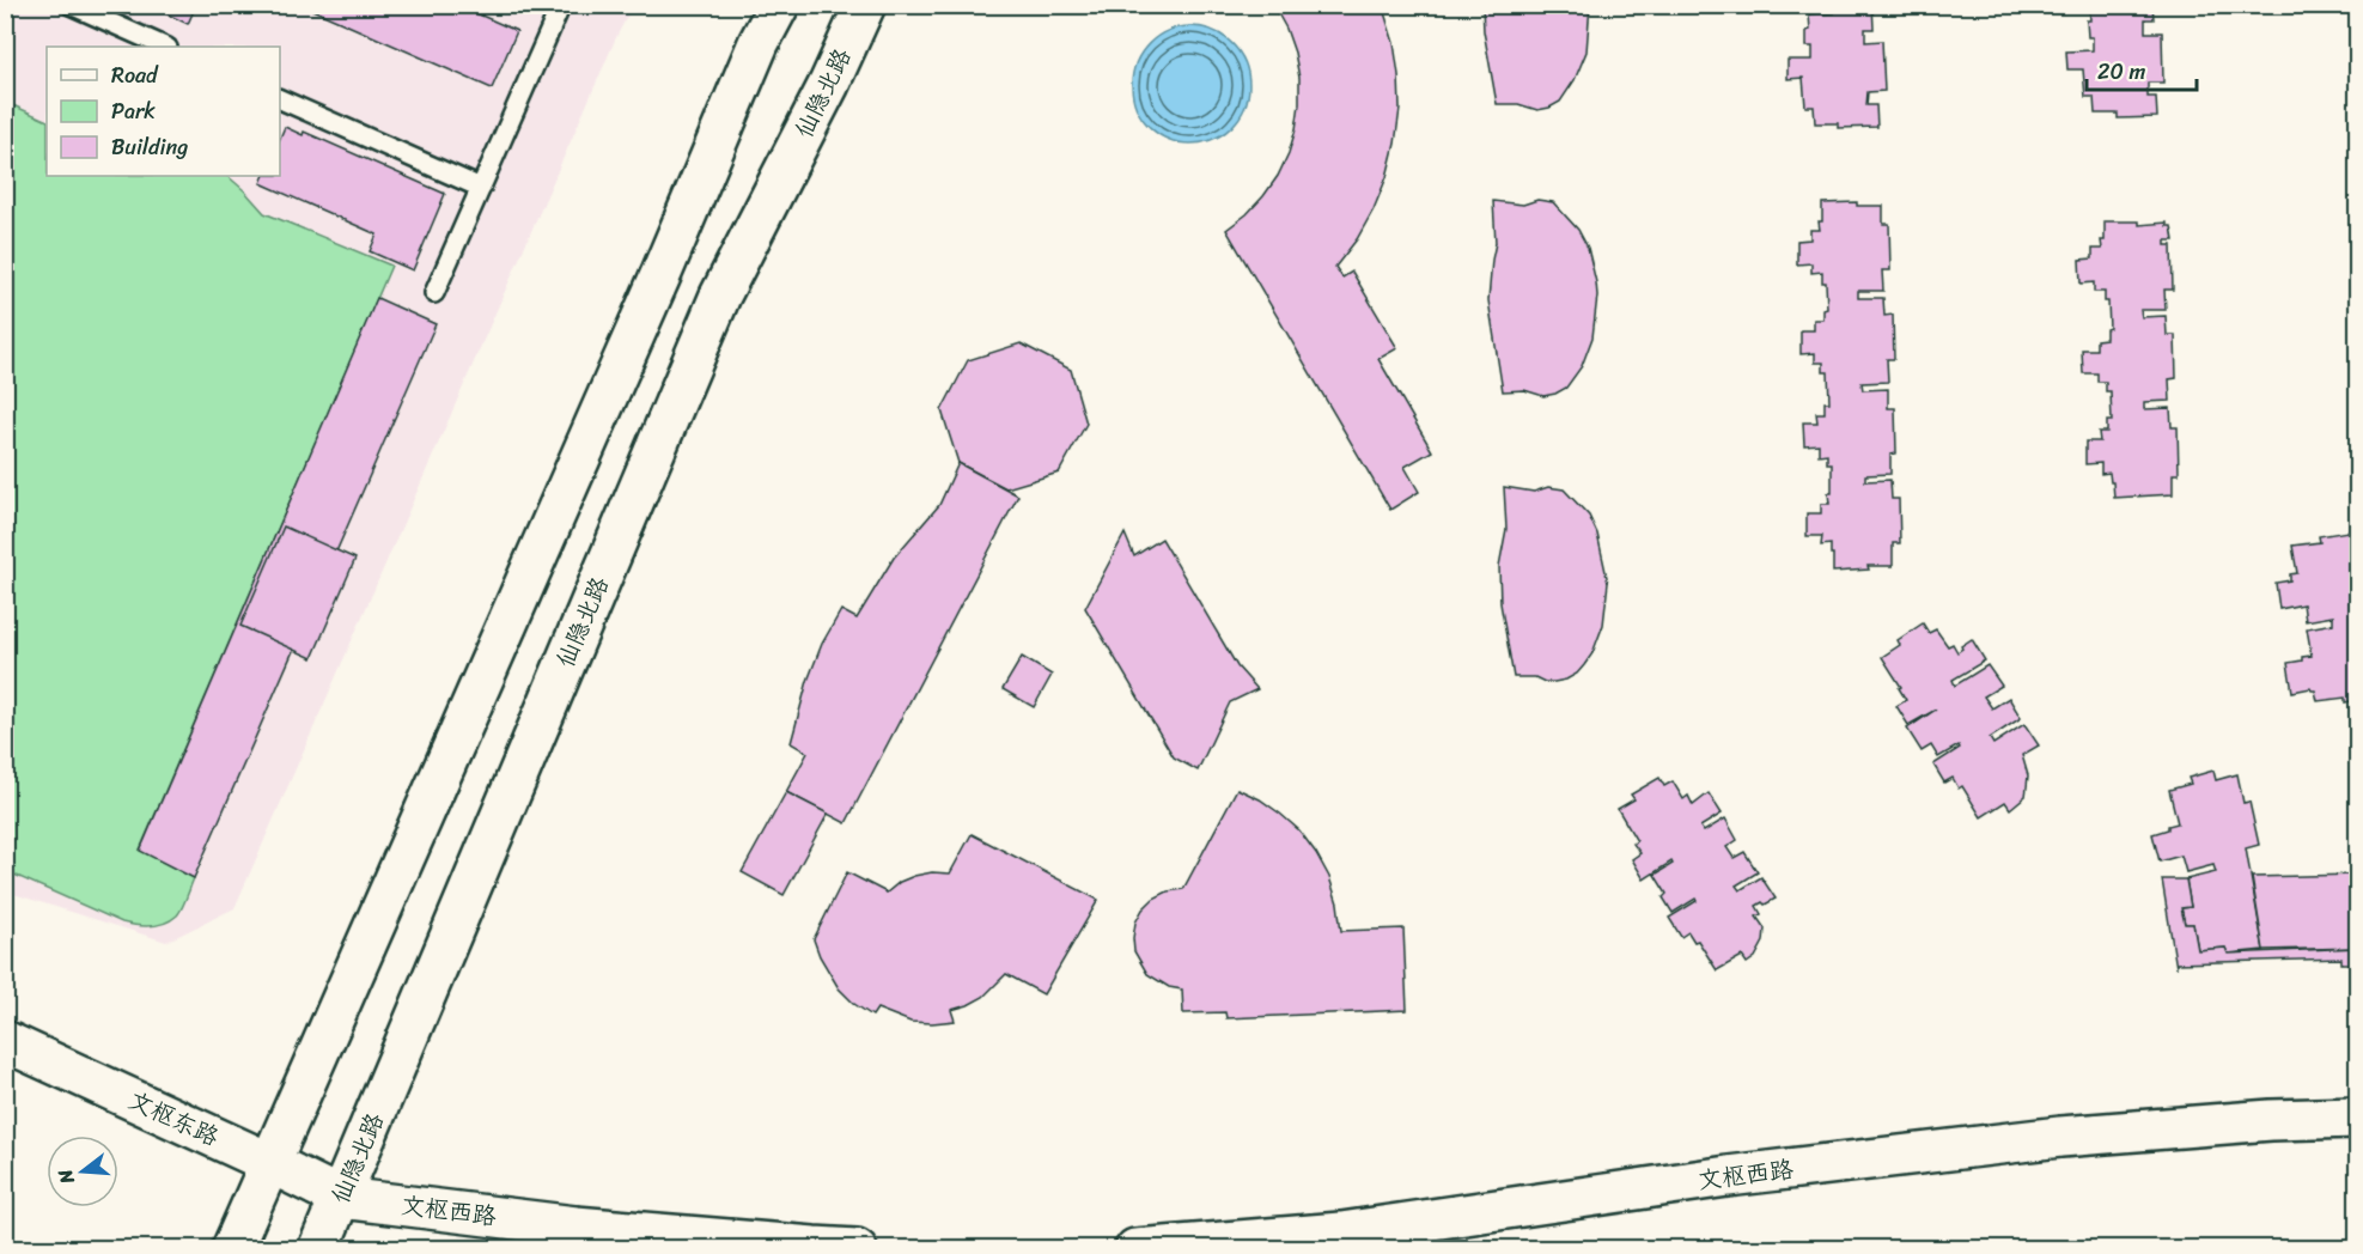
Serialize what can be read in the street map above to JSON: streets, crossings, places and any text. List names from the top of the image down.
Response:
{
  "streets": {
    "main road": ["仙隐北路", "文枢东路", "文枢西路"]
  },
  "crossings": [
    ["仙隐北路", "文枢东路"],
    ["仙隐北路", "文枢西路"],
    ["文枢东路", "文枢西路"]
  ],
  "legend": ["Road", "Park", "Building"],
  "scale_bar": "20 m",
  "north": "left"
}
